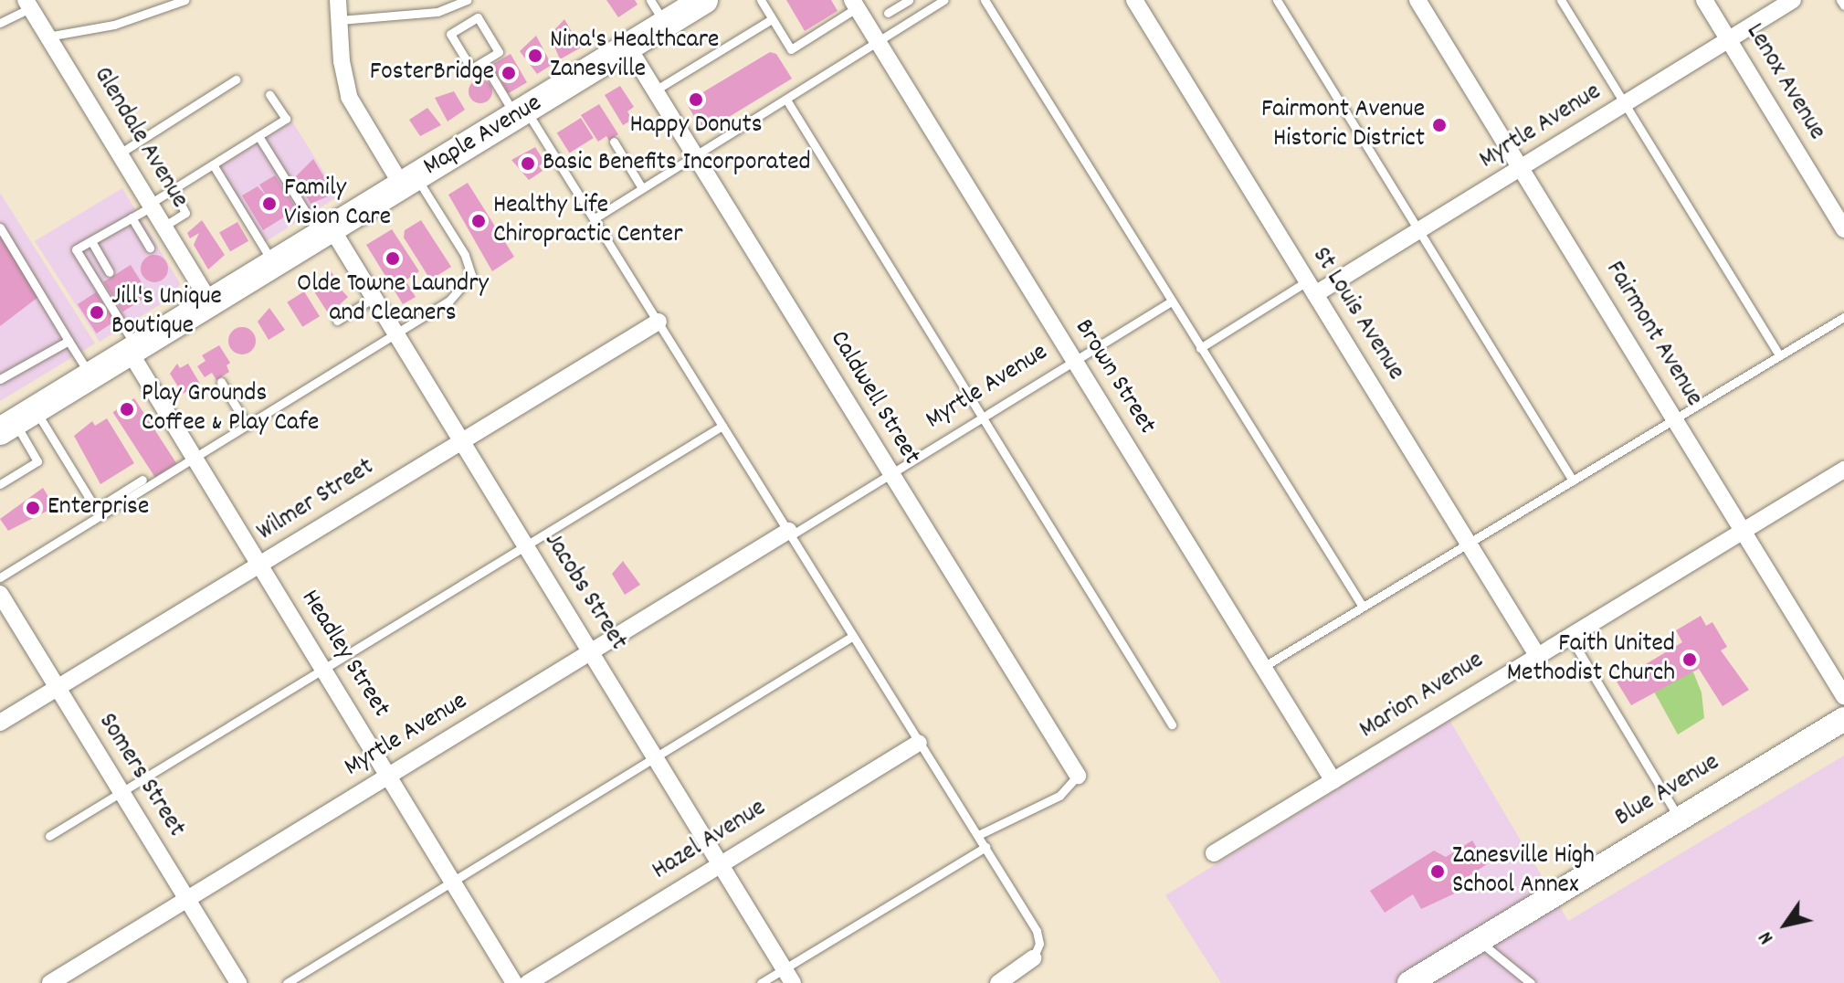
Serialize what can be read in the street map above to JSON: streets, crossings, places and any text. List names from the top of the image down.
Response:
{
  "streets": {
    "main road": ["Maple Avenue"],
    "street": [
      "Lenox Avenue",
      "Myrtle Avenue",
      "Glendale Avenue",
      "St Louis Avenue",
      "Fairmont Avenue",
      "Brown Street",
      "Caldwell Street",
      "Wilmer Street",
      "Jacobs Street",
      "Headley Street",
      "Marion Avenue",
      "Somers Street",
      "Blue Avenue",
      "Hazel Avenue"
    ]
  },
  "crossings": [
    ["Lenox Avenue", "Myrtle Avenue"],
    ["Myrtle Avenue", "St Louis Avenue"],
    ["Myrtle Avenue", "Fairmont Avenue"],
    ["Myrtle Avenue", "Brown Street"],
    ["Myrtle Avenue", "Caldwell Street"],
    ["Myrtle Avenue", "Jacobs Street"],
    ["Myrtle Avenue", "Headley Street"],
    ["Myrtle Avenue", "Somers Street"],
    ["Maple Avenue", "Glendale Avenue"],
    ["Maple Avenue", "Caldwell Street"],
    ["Maple Avenue", "Jacobs Street"],
    ["Maple Avenue", "Headley Street"],
    ["St Louis Avenue", "Marion Avenue"],
    ["Fairmont Avenue", "Marion Avenue"],
    ["Brown Street", "Marion Avenue"],
    ["Wilmer Street", "Jacobs Street"],
    ["Wilmer Street", "Headley Street"],
    ["Wilmer Street", "Somers Street"],
    ["Jacobs Street", "Hazel Avenue"]
  ],
  "places": [
    "Nina's Healthcare Zanesville",
    "FosterBridge",
    "Happy Donuts",
    "Fairmont Avenue Historic District",
    "Basic Benefits Incorporated",
    "Family Vision Care",
    "Healthy Life Chiropractic Center",
    "Olde Towne Laundry and Cleaners",
    "Jill's Unique Boutique",
    "Play Grounds Coffee & Play Cafe",
    "Enterprise",
    "Faith United Methodist Church",
    "Zanesville High School Annex"
  ],
  "north": "bottom left"
}
